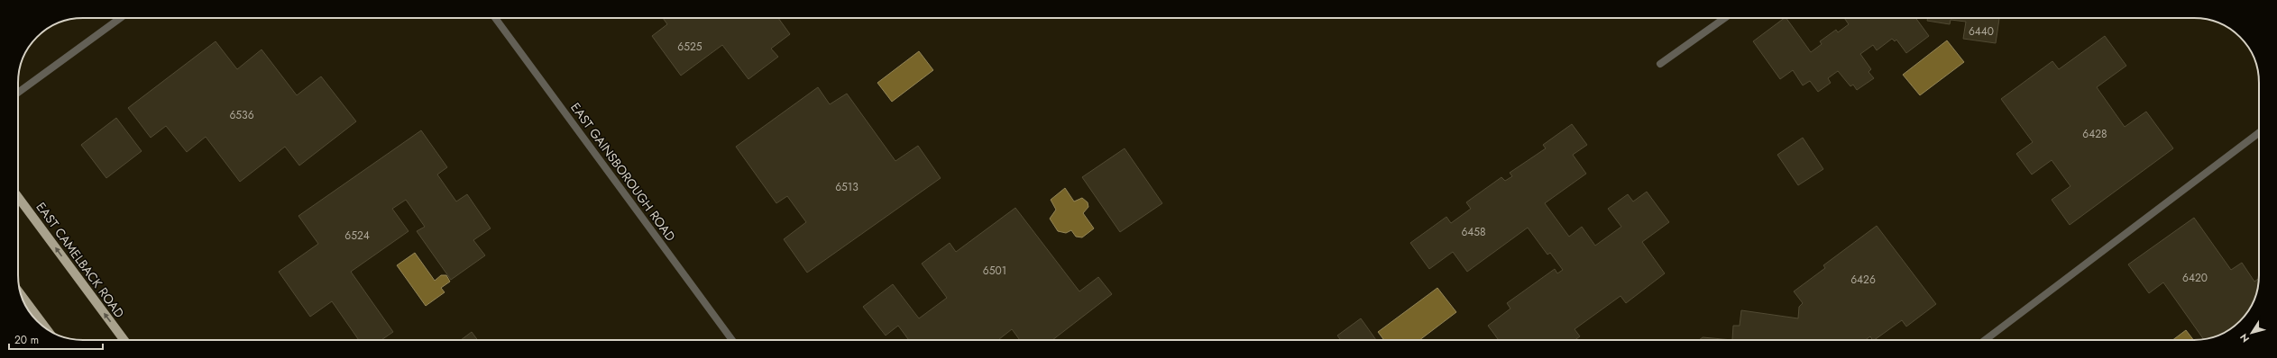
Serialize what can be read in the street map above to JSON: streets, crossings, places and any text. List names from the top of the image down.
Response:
{
  "streets": {
    "main road": ["EAST CAMELBACK ROAD"],
    "street": ["EAST GAINSBOROUGH ROAD"]
  },
  "one_way": ["EAST CAMELBACK ROAD"],
  "house_numbers": [
    "6440",
    "6525",
    "6536",
    "6428",
    "6513",
    "6458",
    "6524",
    "6501",
    "6420",
    "6426"
  ],
  "scale_bar": "20 m",
  "north": "bottom left"
}
